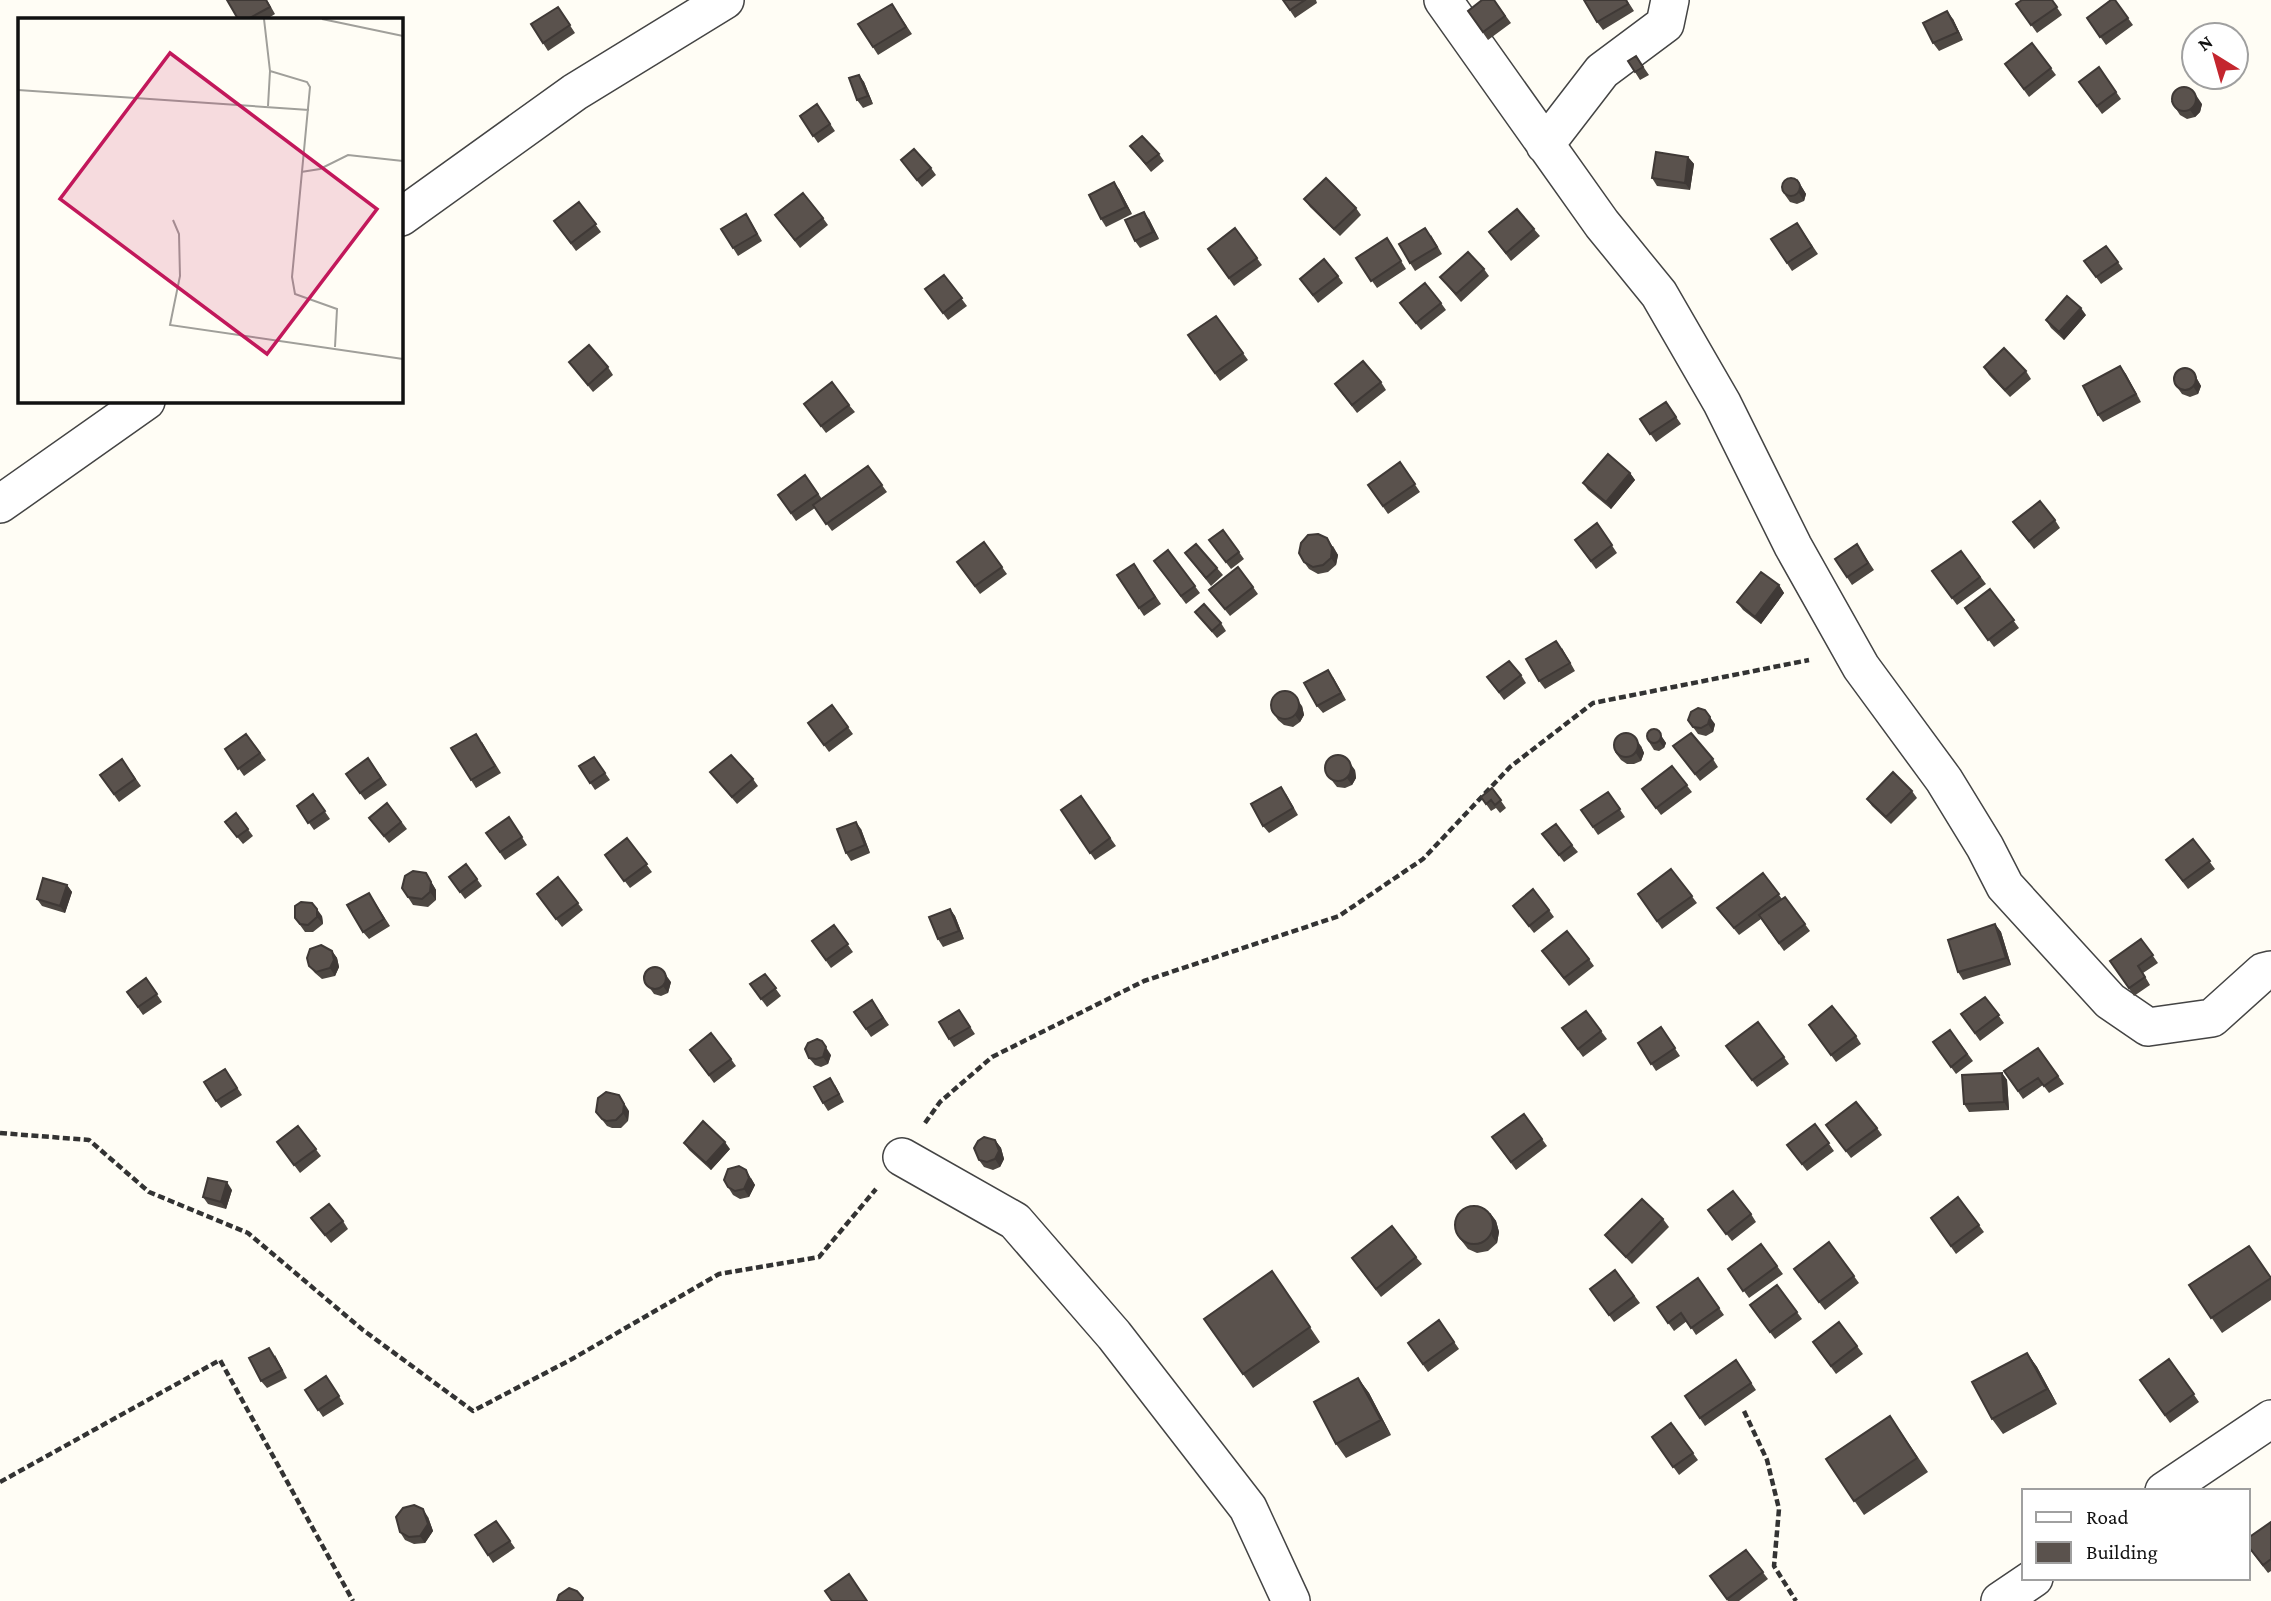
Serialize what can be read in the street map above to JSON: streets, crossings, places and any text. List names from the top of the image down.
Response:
{
  "legend": ["Road", "Building"],
  "north": "top left"
}
